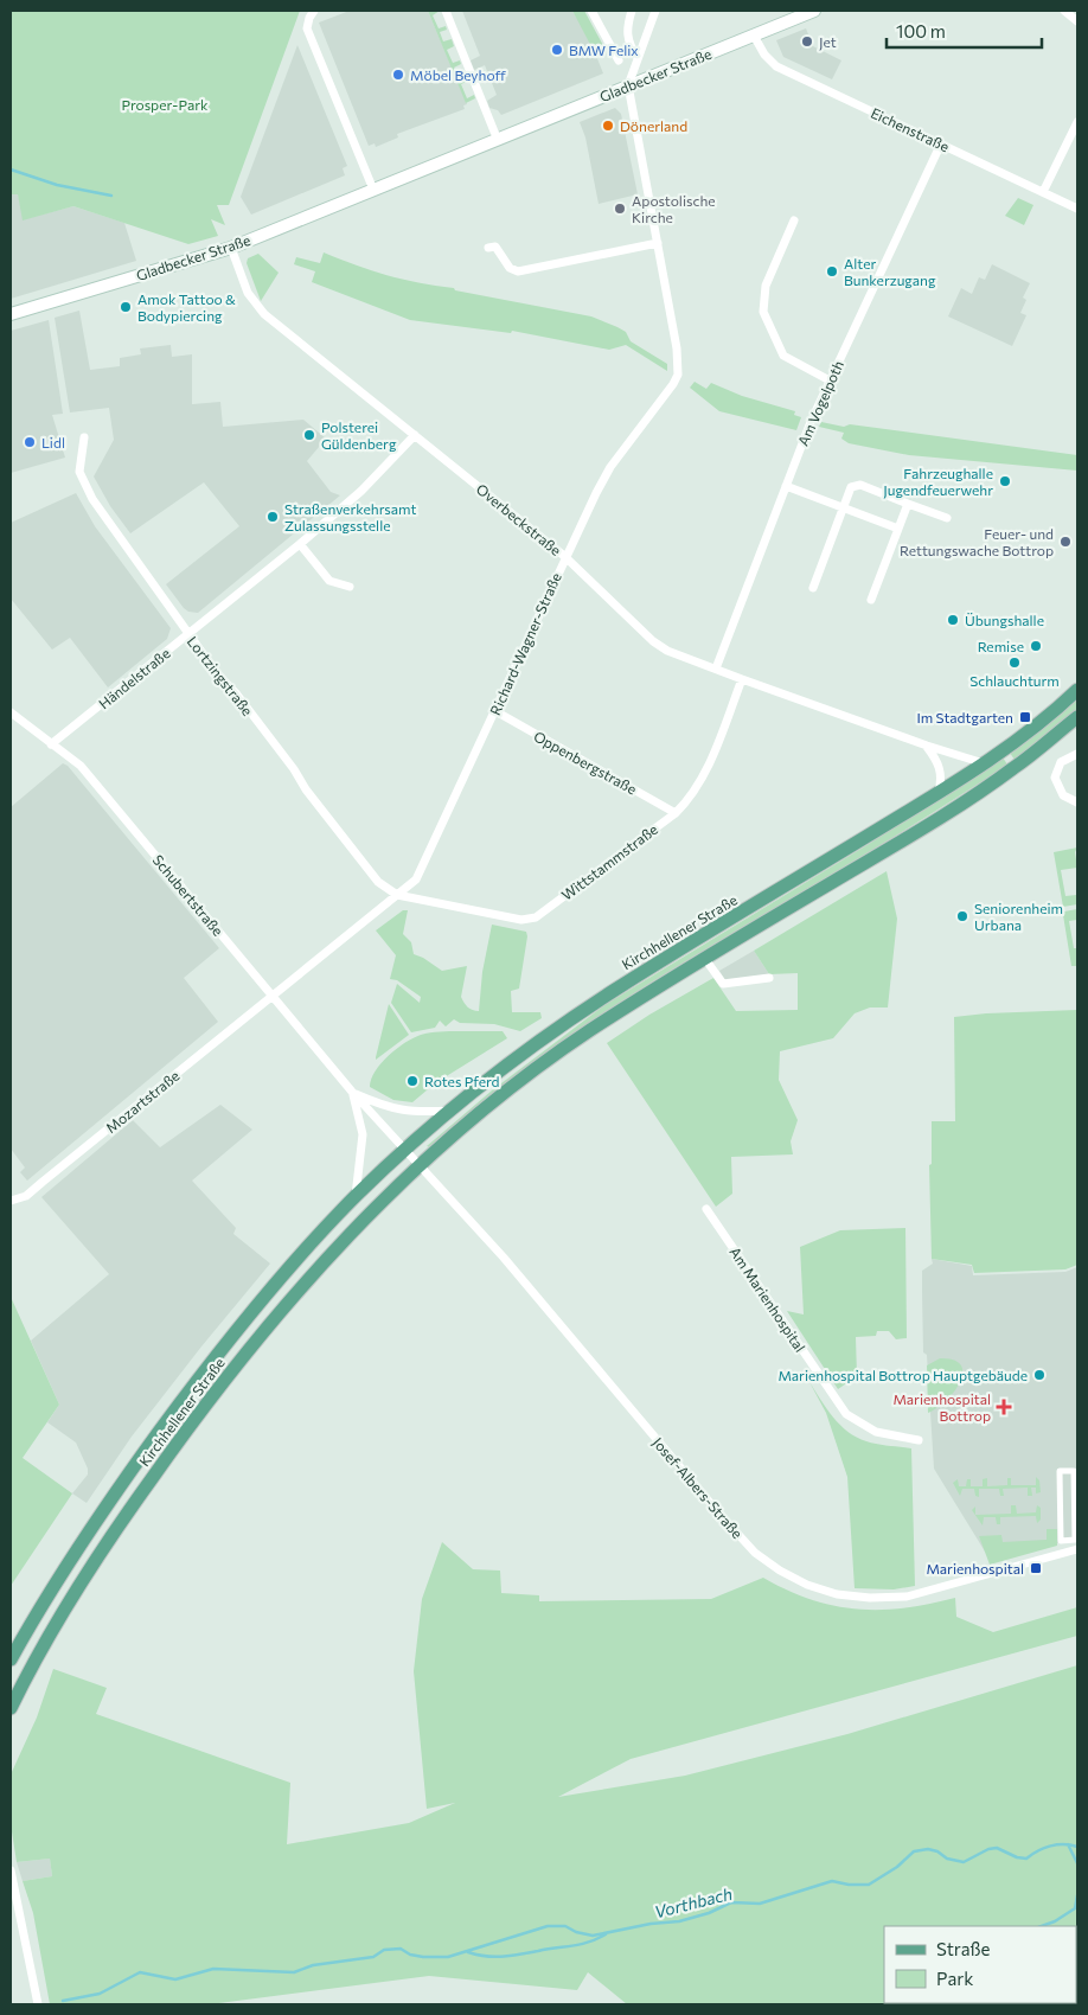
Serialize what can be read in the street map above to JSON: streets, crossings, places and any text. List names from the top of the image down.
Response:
{
  "streets": {
    "main road": ["Gladbecker Straße", "Kirchhellener Straße"],
    "street": [
      "Eichenstraße",
      "Am Vogelpoth",
      "Overbeckstraße",
      "Richard-Wagner-Straße",
      "Lortzingstraße",
      "Händelstraße",
      "Oppenbergstraße",
      "Wittstammstraße",
      "Schubertstraße",
      "Mozartstraße",
      "Am Marienhospital",
      "Josef-Albers-Straße"
    ]
  },
  "crossings": [
    ["Gladbecker Straße", "Eichenstraße"],
    ["Gladbecker Straße", "Overbeckstraße"],
    ["Gladbecker Straße", "Richard-Wagner-Straße"],
    ["Eichenstraße", "Am Vogelpoth"],
    ["Am Vogelpoth", "Overbeckstraße"],
    ["Overbeckstraße", "Richard-Wagner-Straße"],
    ["Overbeckstraße", "Händelstraße"],
    ["Overbeckstraße", "Wittstammstraße"],
    ["Overbeckstraße", "Kirchhellener Straße"],
    ["Richard-Wagner-Straße", "Lortzingstraße"],
    ["Richard-Wagner-Straße", "Oppenbergstraße"],
    ["Richard-Wagner-Straße", "Wittstammstraße"],
    ["Richard-Wagner-Straße", "Schubertstraße"],
    ["Richard-Wagner-Straße", "Mozartstraße"],
    ["Lortzingstraße", "Händelstraße"],
    ["Lortzingstraße", "Wittstammstraße"],
    ["Händelstraße", "Schubertstraße"],
    ["Oppenbergstraße", "Wittstammstraße"],
    ["Schubertstraße", "Kirchhellener Straße"],
    ["Schubertstraße", "Mozartstraße"],
    ["Kirchhellener Straße", "Josef-Albers-Straße"]
  ],
  "water": ["Vorthbach"],
  "parks": ["Prosper-Park"],
  "places": {
    "other": [
      "Jet",
      "BMW Felix",
      "Möbel Beyhoff",
      "Dönerland",
      "Apostolische Kirche",
      "Alter Bunkerzugang",
      "Amok Tattoo & Bodypiercing",
      "Polsterei Güldenberg",
      "Lidl",
      "Fahrzeughalle Jugendfeuerwehr",
      "Straßenverkehrsamt Zulassungsstelle",
      "Feuer- und Rettungswache Bottrop",
      "Übungshalle",
      "Remise",
      "Schlauchturm",
      "Seniorenheim Urbana",
      "Rotes Pferd",
      "Marienhospital Bottrop Hauptgebäude"
    ],
    "transit": ["Im Stadtgarten", "Marienhospital"],
    "health": ["Marienhospital Bottrop"]
  },
  "legend": ["Straße", "Park"],
  "scale_bar": "100 m"
}
